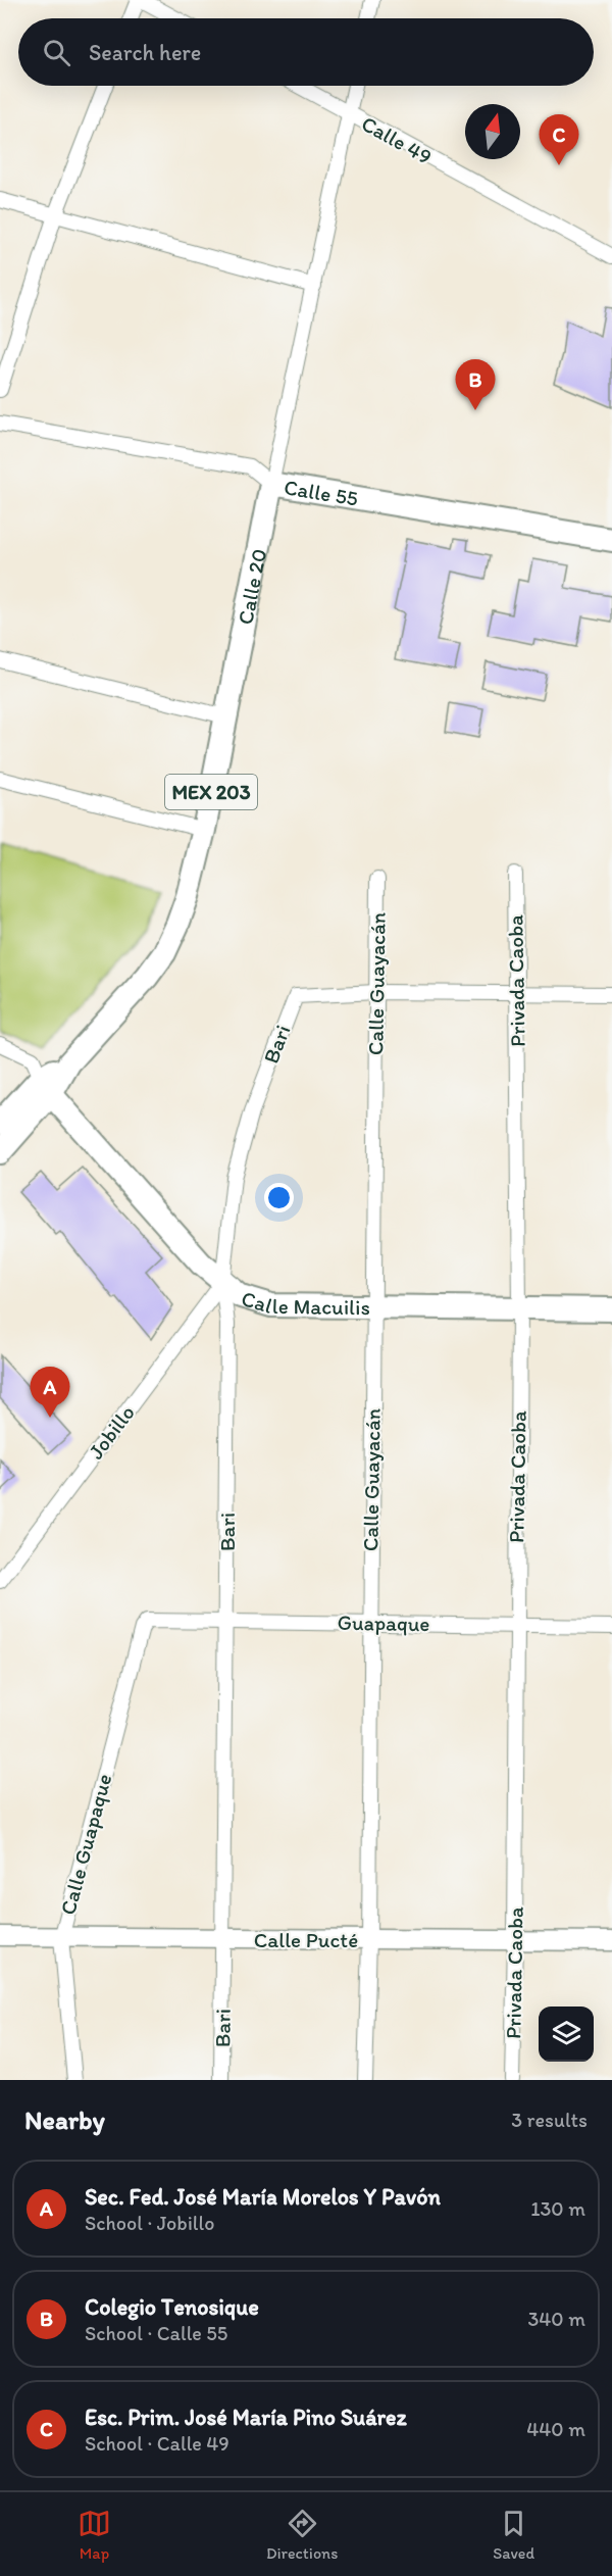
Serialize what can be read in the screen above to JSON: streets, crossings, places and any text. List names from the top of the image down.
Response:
{
  "streets": {
    "main road": [
      "Calle 55",
      "Calle 20",
      "MEX 203",
      "Calle Macuilis"
    ],
    "street": [
      "Calle 49",
      "Privada Caoba",
      "Calle Guayacán",
      "Bari",
      "Jobillo",
      "Guapaque",
      "Calle Guapaque",
      "Calle Pucté"
    ]
  },
  "crossings": [
    ["Calle 49", "Calle 20"],
    ["Calle 55", "Calle 20"],
    ["Calle 20", "Calle Macuilis"],
    ["Privada Caoba", "Calle Macuilis"],
    ["Privada Caoba", "Guapaque"],
    ["Privada Caoba", "Calle Pucté"],
    ["Calle Guayacán", "Bari"],
    ["Calle Guayacán", "Calle Macuilis"],
    ["Calle Guayacán", "Guapaque"],
    ["Calle Guayacán", "Calle Pucté"],
    ["Bari", "Calle Macuilis"],
    ["Bari", "Jobillo"],
    ["Bari", "Guapaque"],
    ["Bari", "Calle Pucté"],
    ["Calle Macuilis", "Jobillo"],
    ["Guapaque", "Calle Guapaque"],
    ["Calle Guapaque", "Calle Pucté"]
  ],
  "north": "top",
  "page": {
    "search": "Search here",
    "pins": ["C", "B", "A"],
    "heading": ["Nearby", "3 results"],
    "list": [
      {
        "mark": "A",
        "name": "Sec. Fed. José María Morelos Y Pavón",
        "note": "School · Jobillo",
        "value": "130 m"
      },
      {
        "mark": "B",
        "name": "Colegio Tenosique",
        "note": "School · Calle 55",
        "value": "340 m"
      },
      {
        "mark": "C",
        "name": "Esc. Prim. José María Pino Suárez",
        "note": "School · Calle 49",
        "value": "440 m"
      }
    ],
    "nav": ["Map", "Directions", "Saved"]
  }
}
